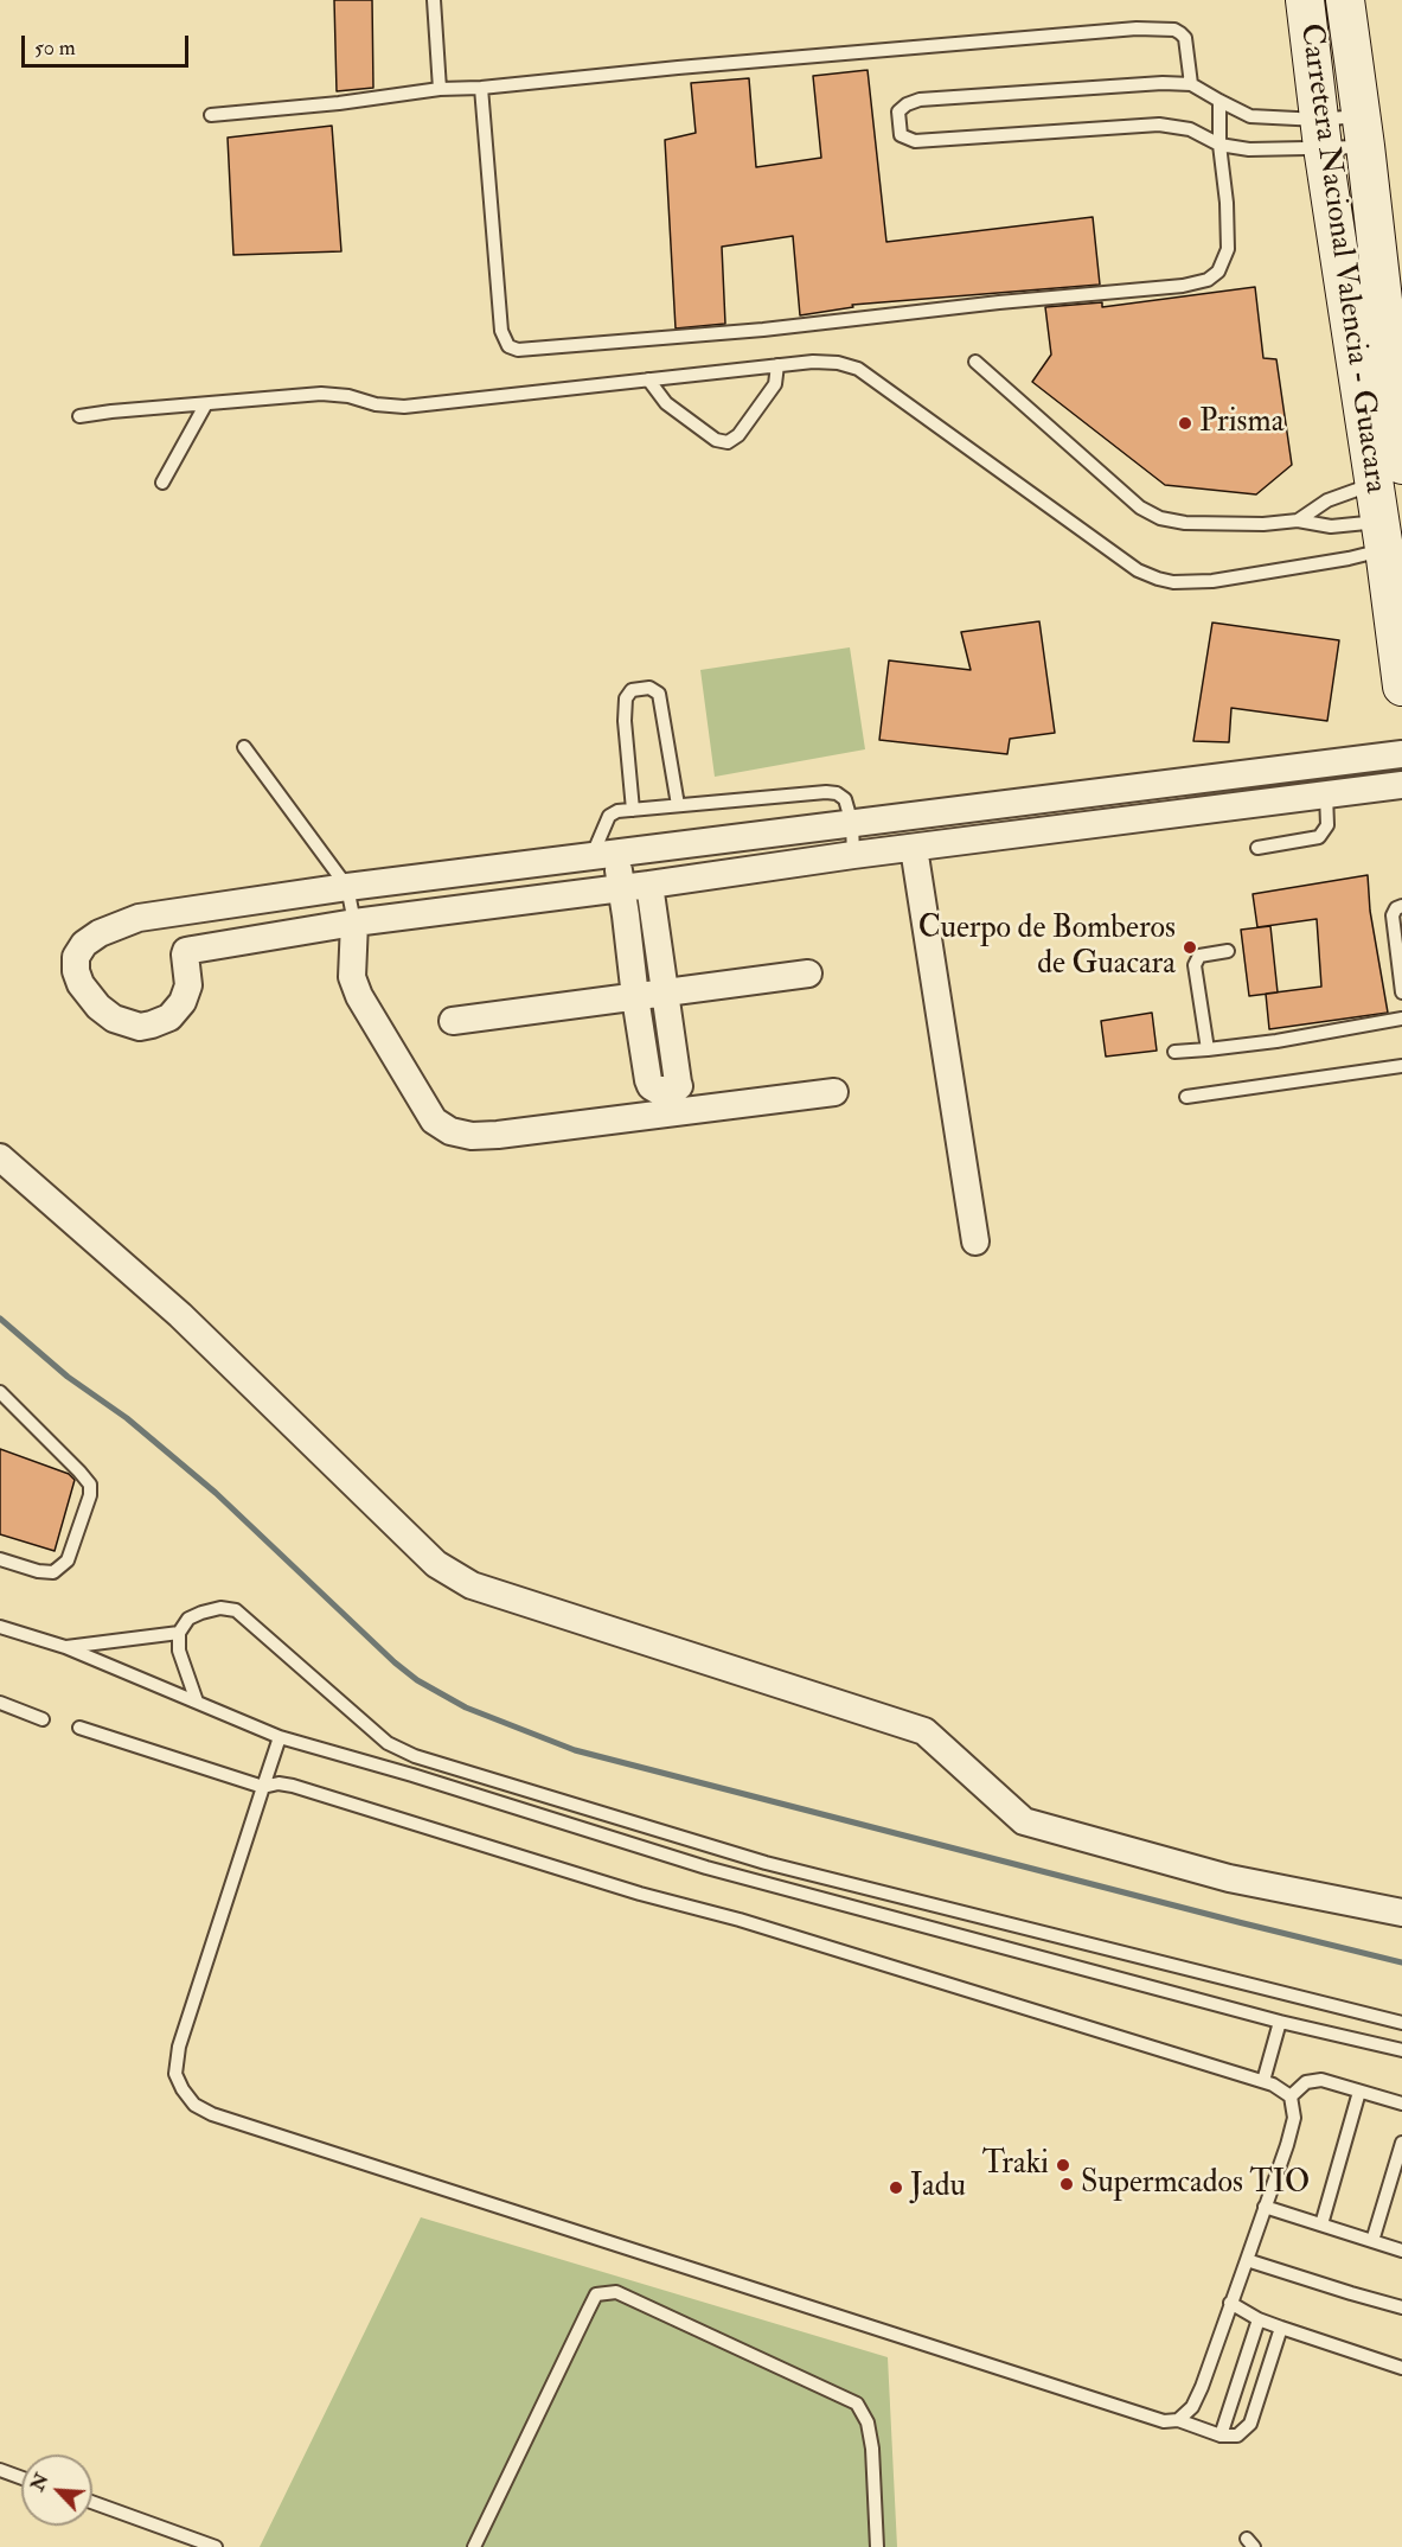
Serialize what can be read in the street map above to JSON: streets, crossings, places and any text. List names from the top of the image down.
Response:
{
  "streets": {
    "main road": ["Carretera Nacional Valencia - Guacara"]
  },
  "places": [
    "Prisma",
    "Cuerpo de Bomberos de Guacara",
    "Traki",
    "Supermcados TIO",
    "Jadu"
  ],
  "scale_bar": "50 m",
  "north": "top left"
}
